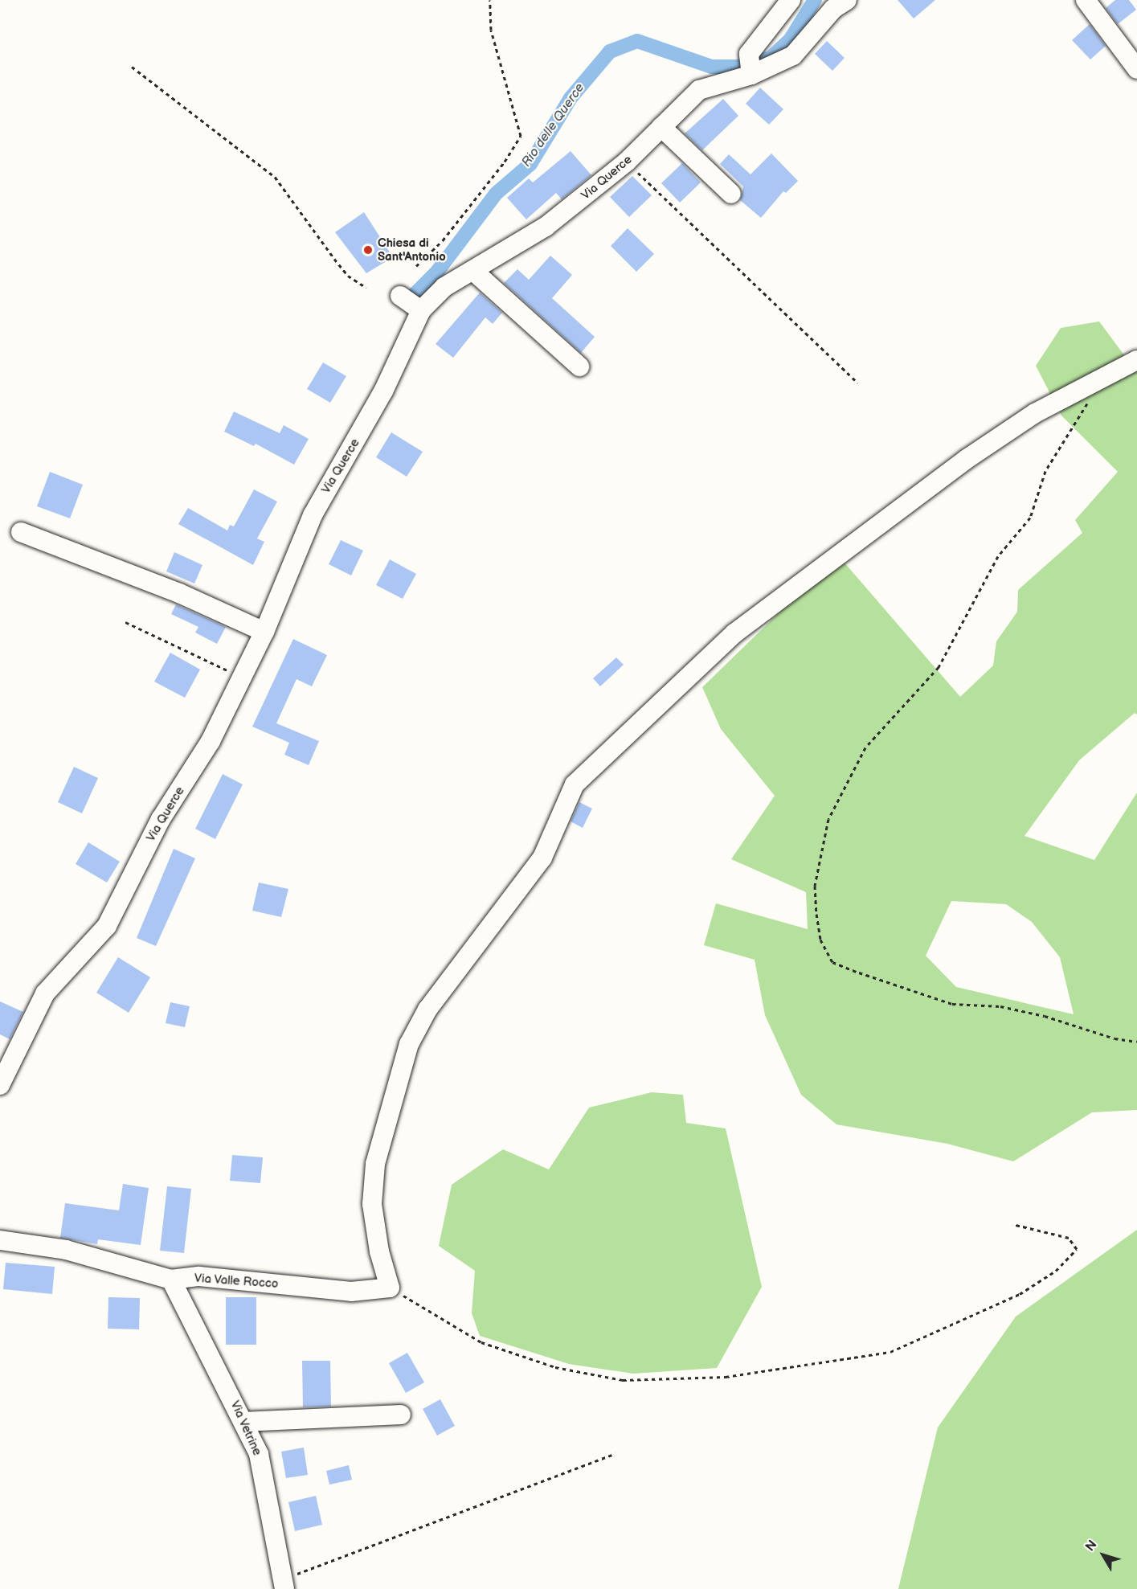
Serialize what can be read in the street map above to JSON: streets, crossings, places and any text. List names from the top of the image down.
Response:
{
  "streets": {
    "street": ["Via Querce", "Via Valle Rocco", "Via Vetrine"]
  },
  "crossings": [
    ["Via Valle Rocco", "Via Vetrine"]
  ],
  "water": ["Rio delle Querce"],
  "places": ["Chiesa di Sant'Antonio"],
  "north": "top left"
}
